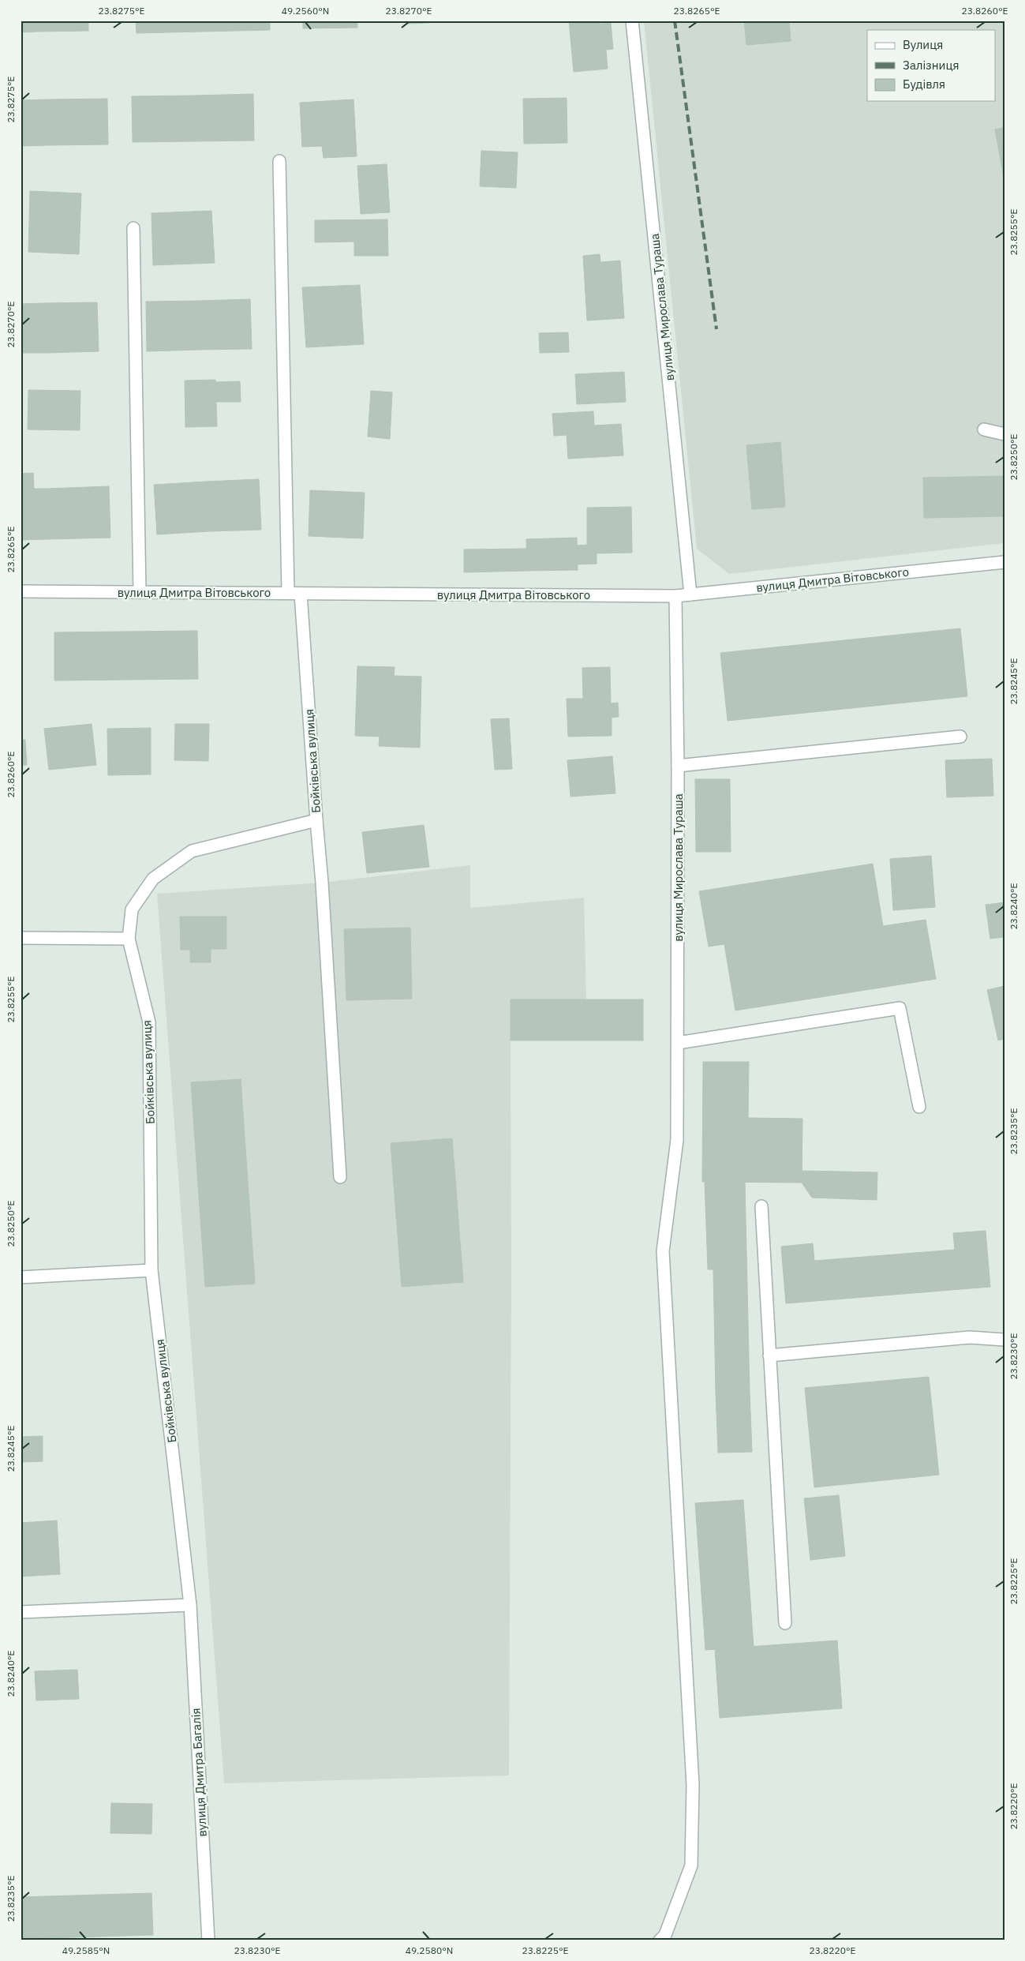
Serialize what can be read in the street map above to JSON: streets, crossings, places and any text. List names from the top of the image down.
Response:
{
  "streets": {
    "street": [
      "вулиця Мирослава Тураша",
      "вулиця Дмитра Вітовського",
      "Бойківська вулиця",
      "вулиця Дмитра Багалія"
    ]
  },
  "crossings": [
    ["вулиця Мирослава Тураша", "вулиця Дмитра Вітовського"],
    ["вулиця Дмитра Вітовського", "Бойківська вулиця"],
    ["Бойківська вулиця", "вулиця Дмитра Багалія"]
  ],
  "legend": ["Вулиця", "Залізниця", "Будівля"],
  "coordinates": [
    "23.8275°E",
    "49.2560°N",
    "23.8270°E",
    "23.8265°E",
    "23.8260°E",
    "23.8255°E",
    "23.8250°E",
    "23.8245°E",
    "23.8240°E",
    "23.8235°E",
    "23.8230°E",
    "23.8225°E",
    "23.8220°E",
    "49.2585°N",
    "49.2580°N"
  ]
}
